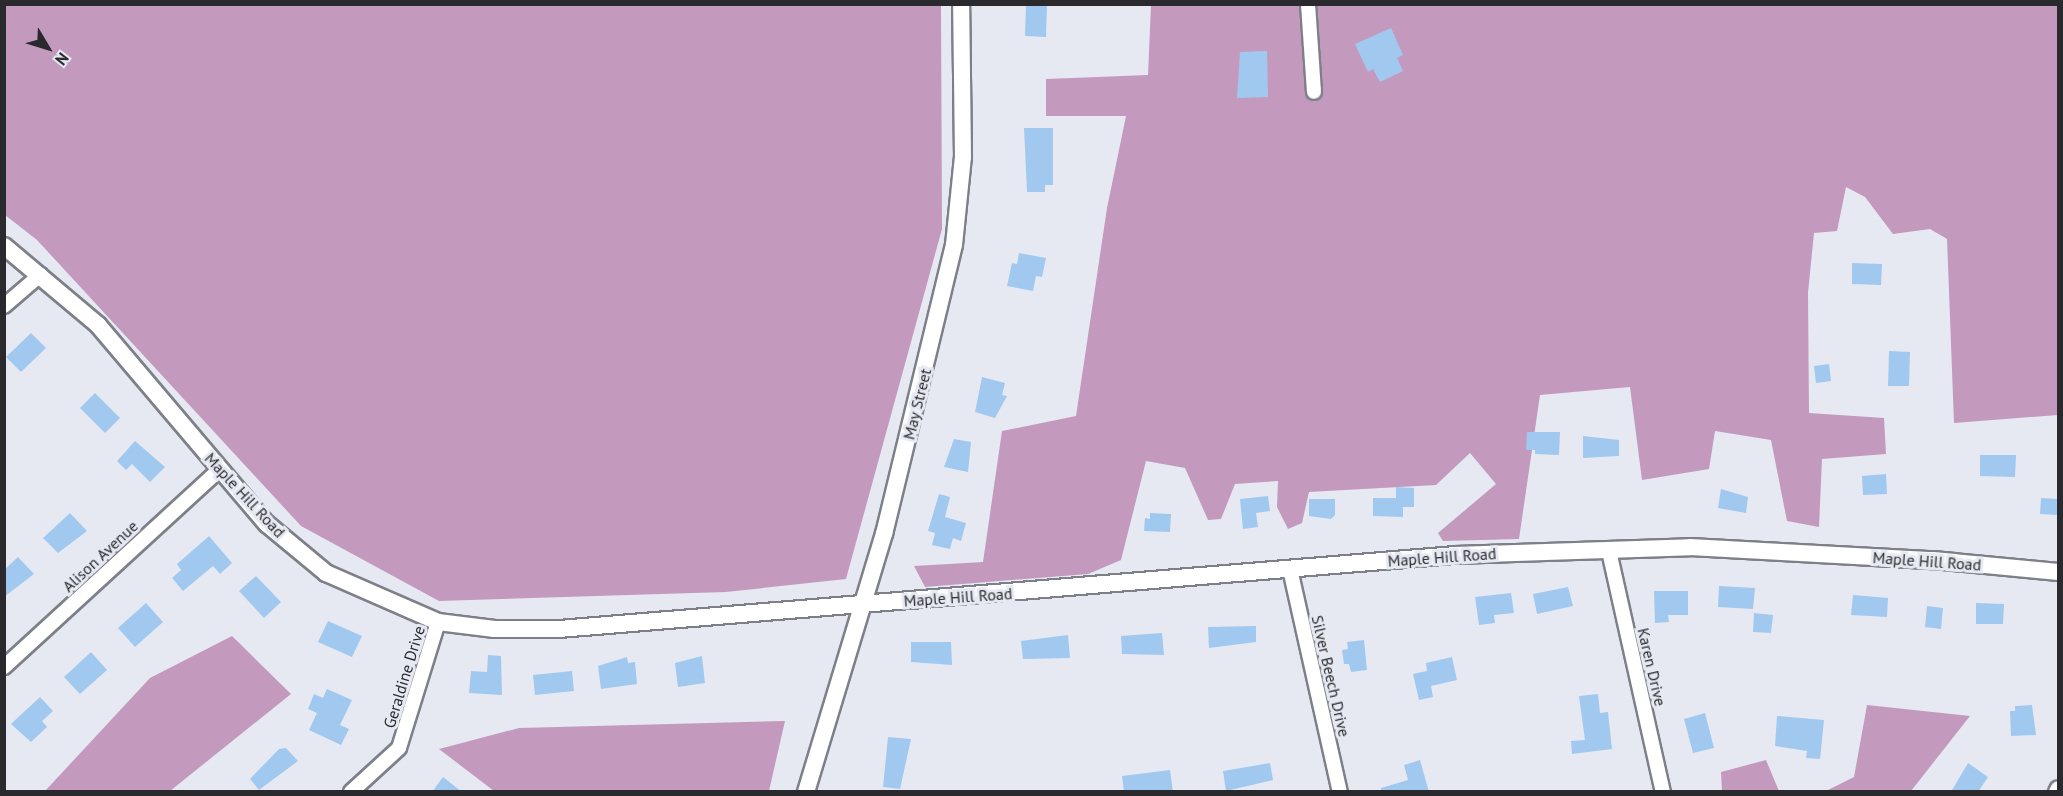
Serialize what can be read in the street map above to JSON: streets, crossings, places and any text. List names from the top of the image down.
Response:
{
  "streets": {
    "street": [
      "May Street",
      "Maple Hill Road",
      "Alison Avenue",
      "Karen Drive",
      "Silver Beech Drive",
      "Geraldine Drive"
    ]
  },
  "crossings": [
    ["May Street", "Maple Hill Road"],
    ["Maple Hill Road", "Alison Avenue"],
    ["Maple Hill Road", "Karen Drive"],
    ["Maple Hill Road", "Silver Beech Drive"],
    ["Maple Hill Road", "Geraldine Drive"]
  ],
  "north": "bottom right"
}
